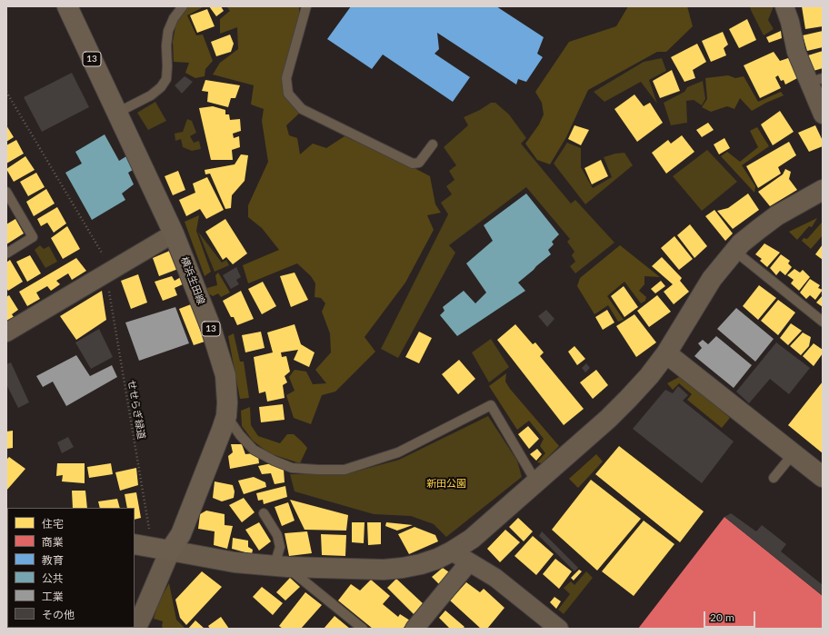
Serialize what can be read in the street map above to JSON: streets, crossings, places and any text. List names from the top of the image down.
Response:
{
  "streets": {
    "main road": ["13", "横浜生田線"],
    "path": ["せせらぎ緑道"]
  },
  "crossings": [
    ["横浜生田線", "せせらぎ緑道"]
  ],
  "parks": ["新田公園"],
  "legend": [
    "住宅",
    "商業",
    "教育",
    "公共",
    "工業",
    "その他"
  ],
  "scale_bar": "20 m"
}
